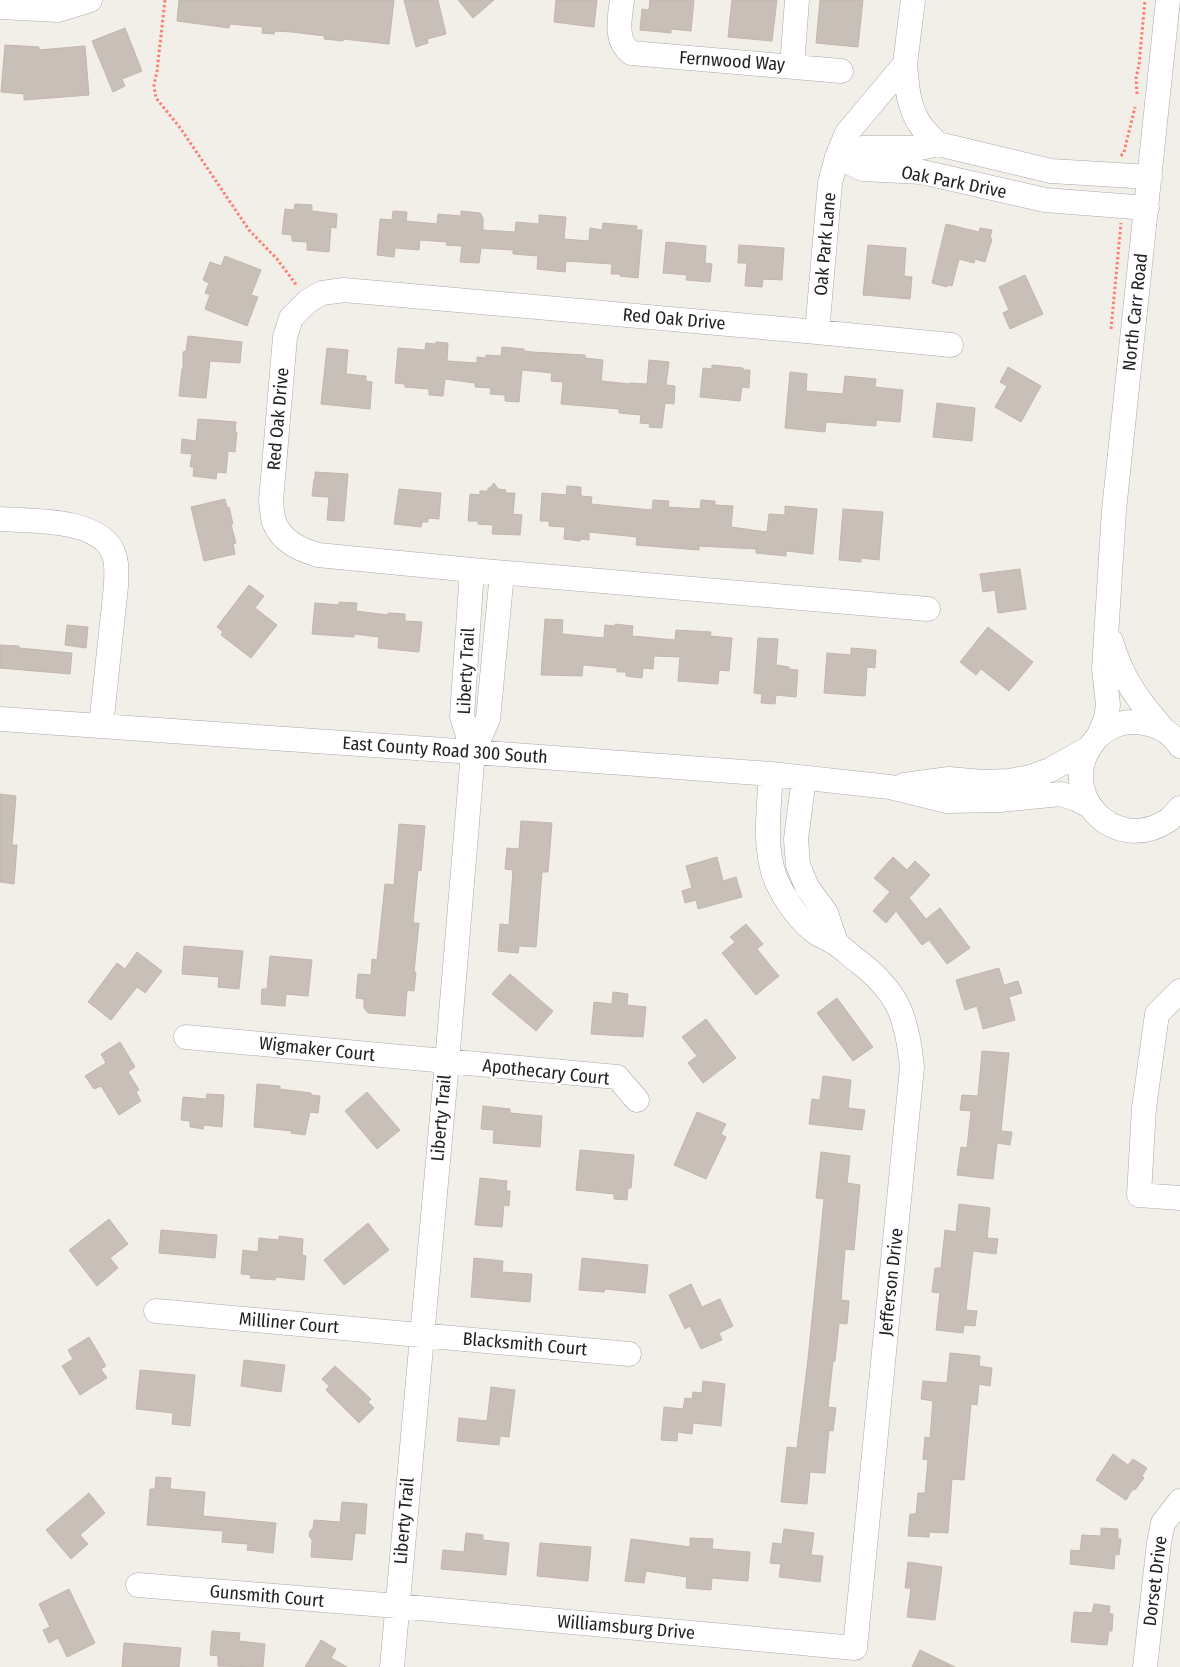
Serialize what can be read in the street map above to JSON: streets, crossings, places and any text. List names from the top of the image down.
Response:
{
  "streets": {
    "street": [
      "Fernwood Way",
      "Oak Park Drive",
      "Oak Park Lane",
      "North Carr Road",
      "Red Oak Drive",
      "Liberty Trail",
      "East County Road 300 South",
      "Wigmaker Court",
      "Apothecary Court",
      "Jefferson Drive",
      "Milliner Court",
      "Blacksmith Court",
      "Dorset Drive",
      "Gunsmith Court",
      "Williamsburg Drive"
    ]
  },
  "crossings": [
    ["Oak Park Drive", "Oak Park Lane"],
    ["Oak Park Drive", "North Carr Road"],
    ["Oak Park Lane", "Red Oak Drive"],
    ["North Carr Road", "East County Road 300 South"],
    ["Red Oak Drive", "Liberty Trail"],
    ["Liberty Trail", "East County Road 300 South"],
    ["Liberty Trail", "Wigmaker Court"],
    ["Liberty Trail", "Apothecary Court"],
    ["Liberty Trail", "Milliner Court"],
    ["Liberty Trail", "Blacksmith Court"],
    ["Liberty Trail", "Gunsmith Court"],
    ["Liberty Trail", "Williamsburg Drive"],
    ["East County Road 300 South", "Jefferson Drive"],
    ["Wigmaker Court", "Apothecary Court"],
    ["Jefferson Drive", "Williamsburg Drive"],
    ["Milliner Court", "Blacksmith Court"],
    ["Gunsmith Court", "Williamsburg Drive"]
  ]
}
